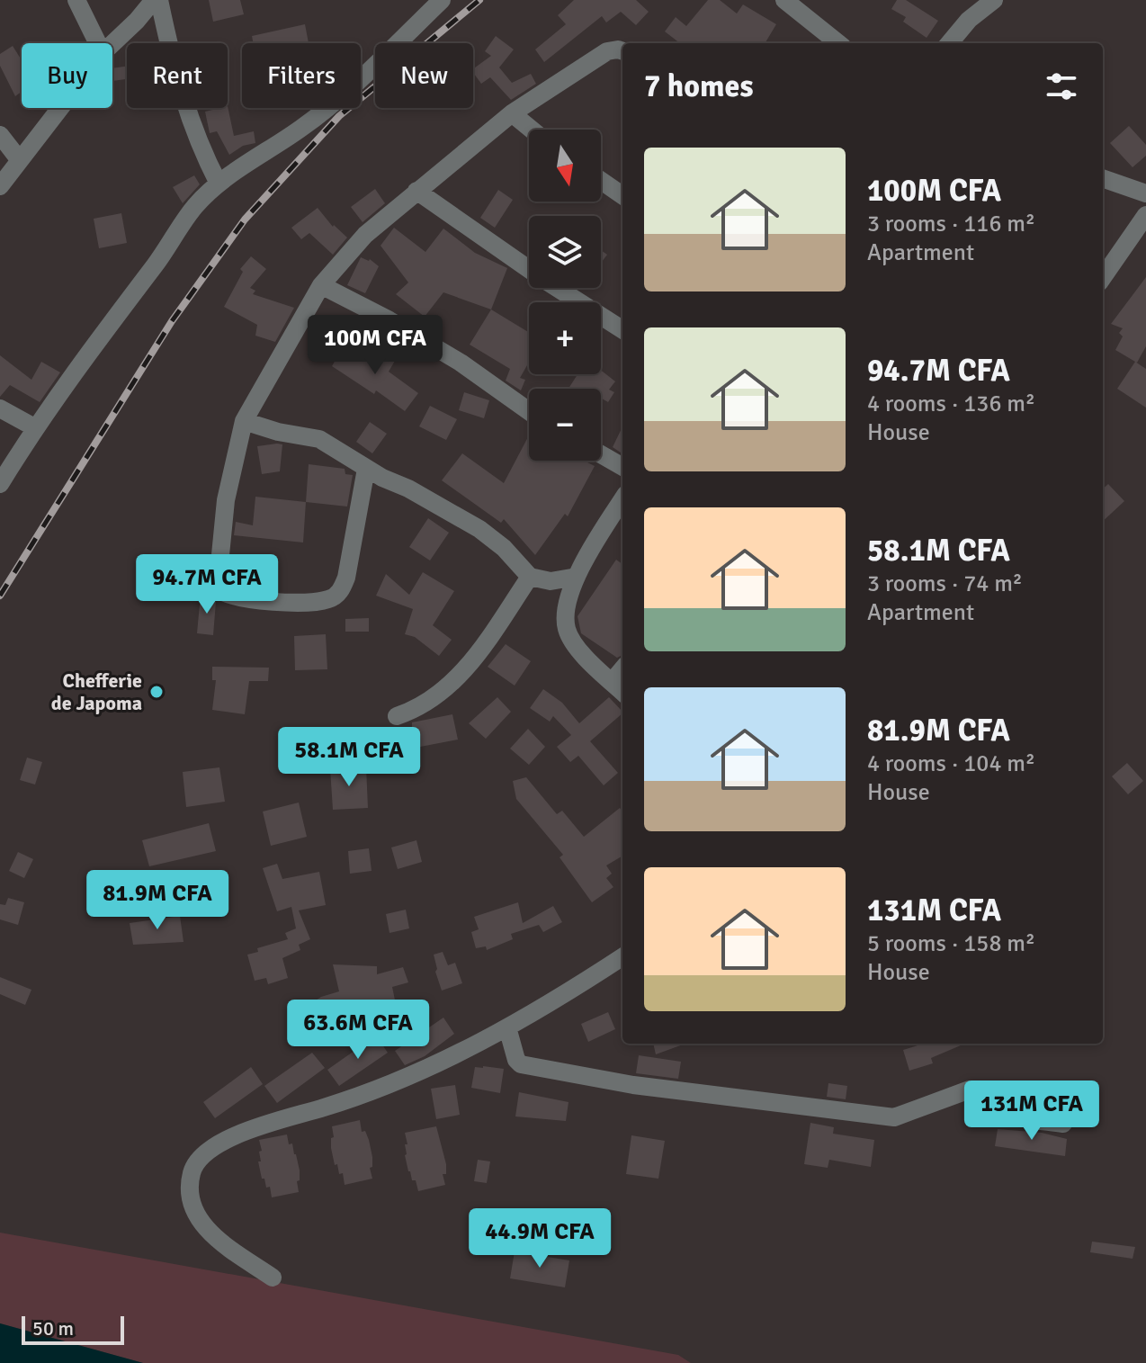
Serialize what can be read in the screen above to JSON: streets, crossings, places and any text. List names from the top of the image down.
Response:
{
  "places": ["Chefferie de Japoma"],
  "scale_bar": "50 m",
  "north": "bottom",
  "page": {
    "chip": [
      "Buy",
      "Rent",
      "Filters",
      "New"
    ],
    "heading": "7 homes",
    "map_buttons": ["+", "−"],
    "list": [
      {
        "name": "100M CFA",
        "note": "3 rooms · 116 m² · Apartment"
      },
      {
        "name": "94.7M CFA",
        "note": "4 rooms · 136 m² · House"
      },
      {
        "name": "58.1M CFA",
        "note": "3 rooms · 74 m² · Apartment"
      },
      {
        "name": "81.9M CFA",
        "note": "4 rooms · 104 m² · House"
      },
      {
        "name": "131M CFA",
        "note": "5 rooms · 158 m² · House"
      }
    ],
    "price": [
      "100M CFA",
      "94.7M CFA",
      "58.1M CFA",
      "81.9M CFA",
      "63.6M CFA",
      "131M CFA",
      "44.9M CFA"
    ],
    "scale": "50 m"
  }
}
